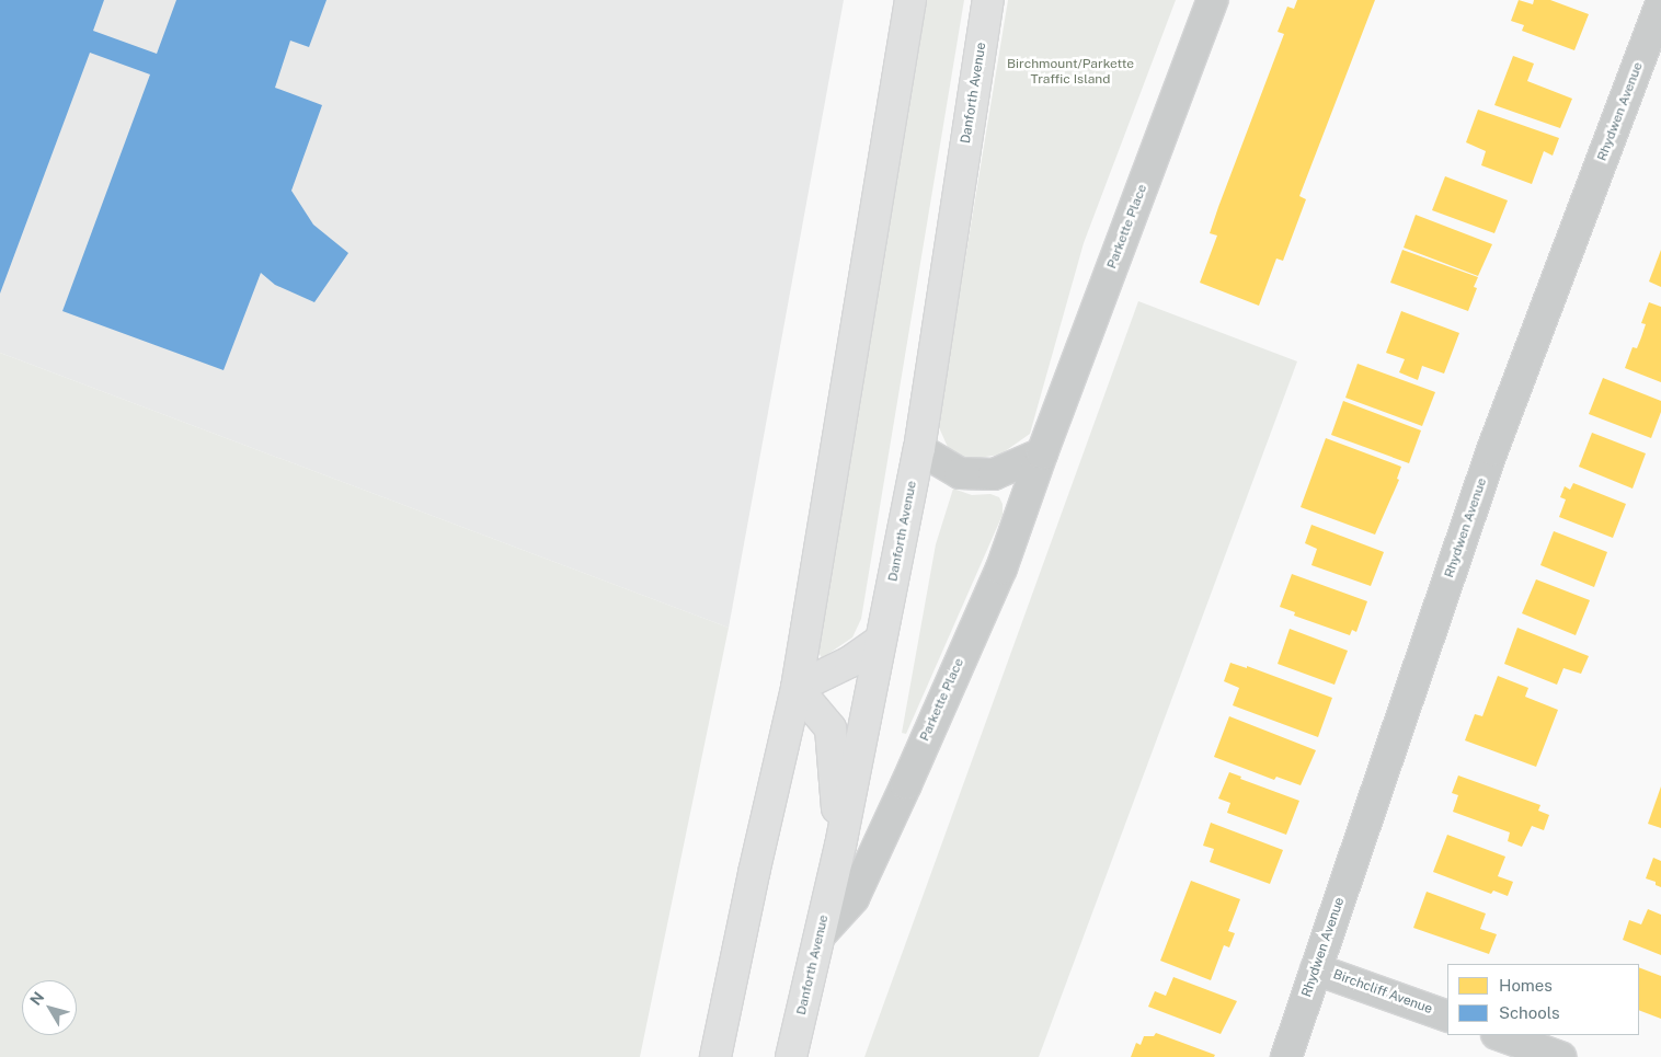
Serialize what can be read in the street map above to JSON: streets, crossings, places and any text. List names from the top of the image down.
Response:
{
  "streets": {
    "main road": ["Danforth Avenue"],
    "street": ["Rhydwen Avenue", "Parkette Place", "Birchcliff Avenue"]
  },
  "crossings": [
    ["Danforth Avenue", "Parkette Place"],
    ["Rhydwen Avenue", "Birchcliff Avenue"]
  ],
  "parks": ["Birchmount/Parkette Traffic Island"],
  "legend": ["Homes", "Schools"],
  "north": "top left"
}
